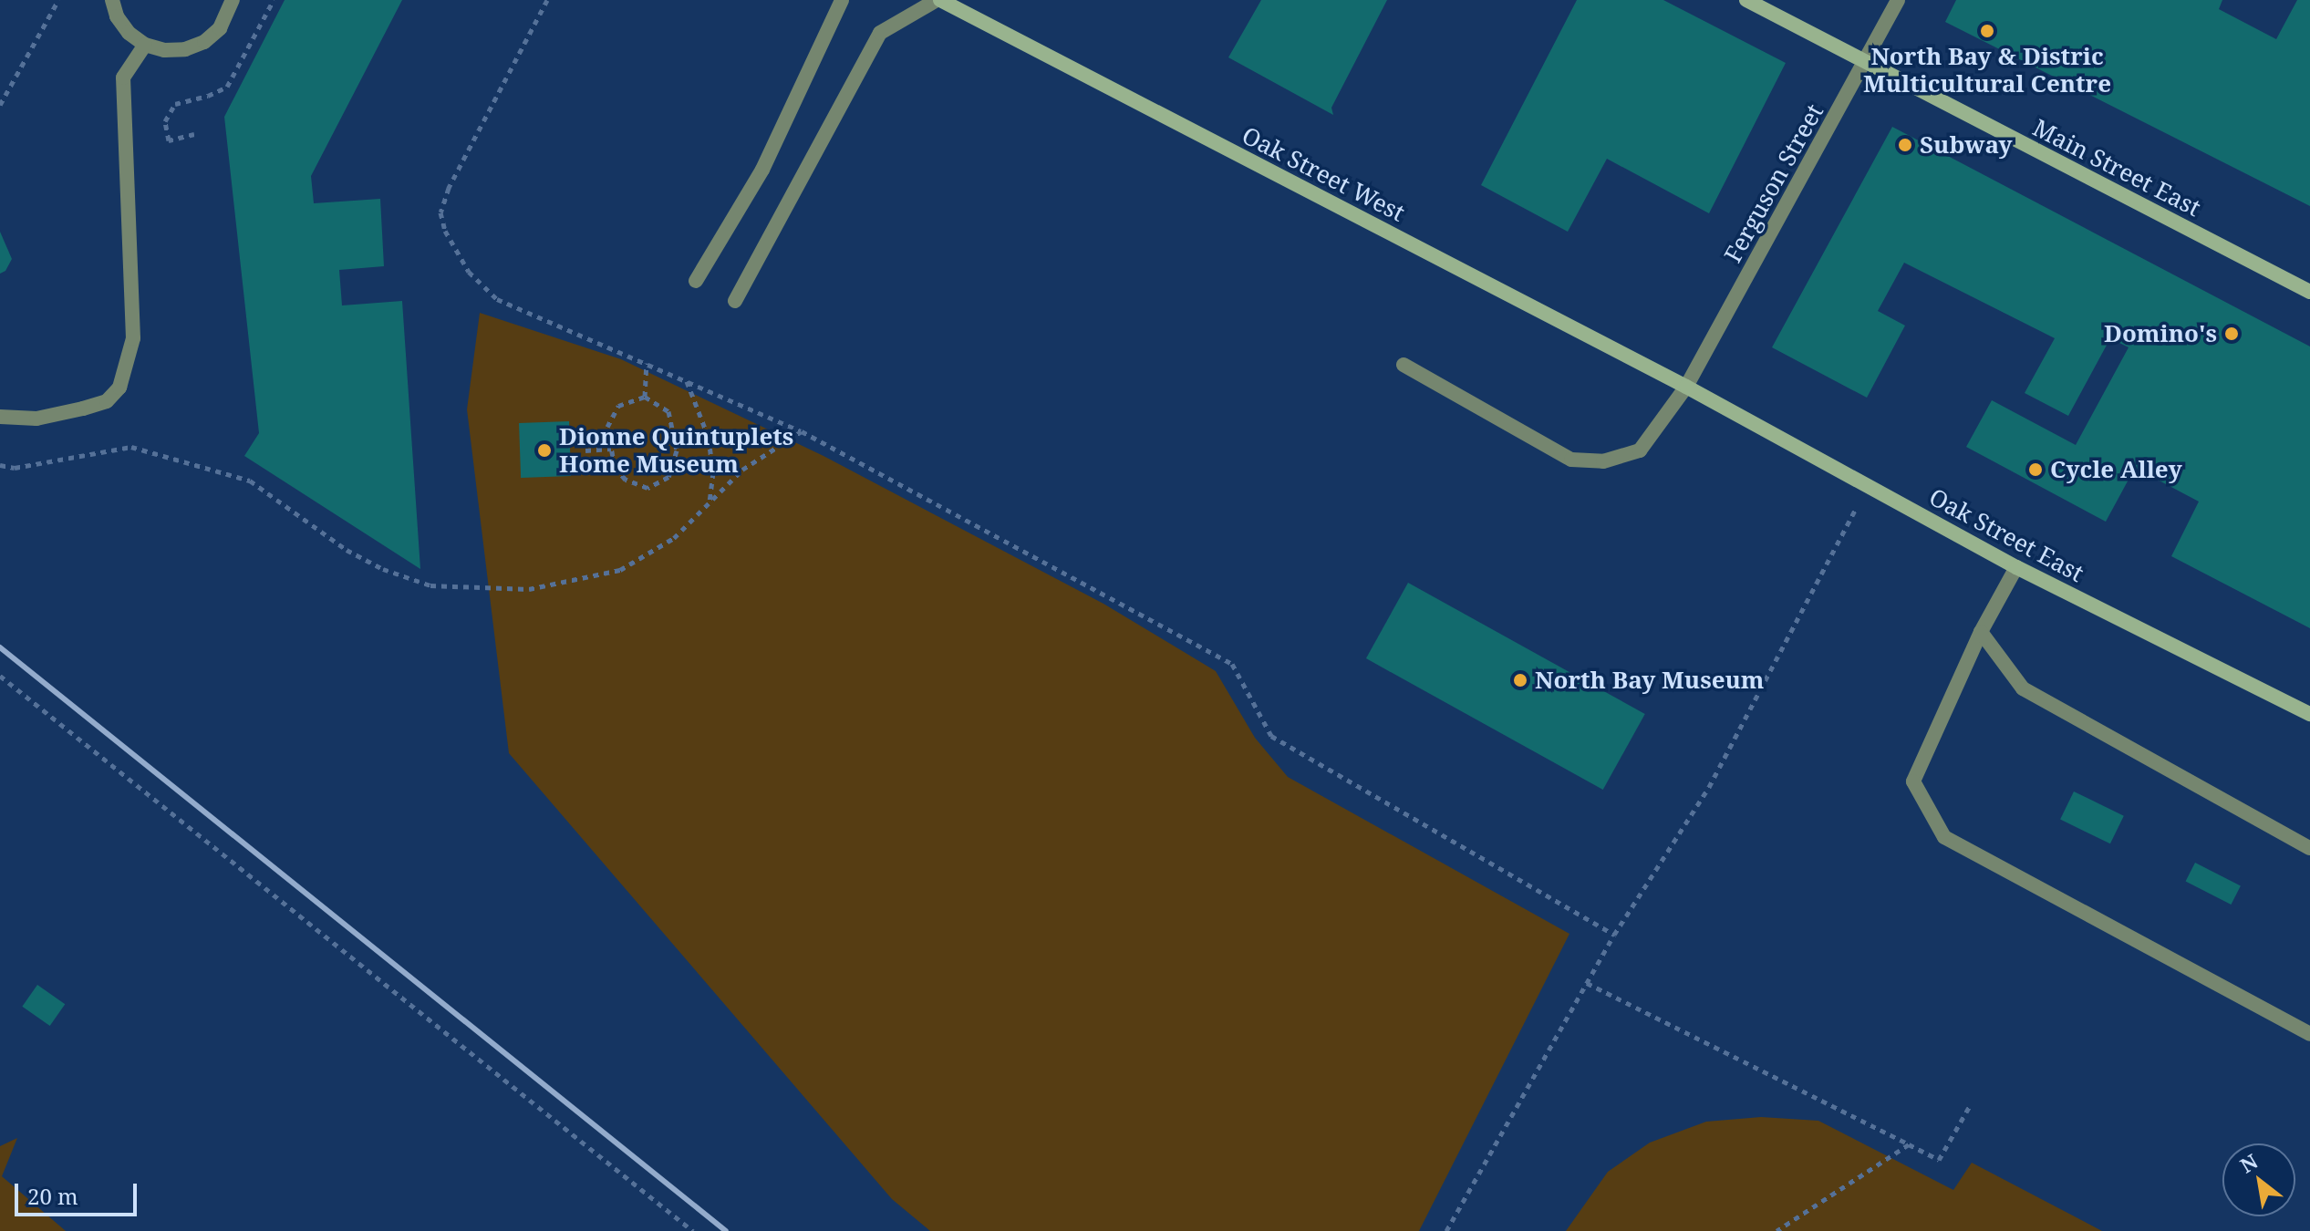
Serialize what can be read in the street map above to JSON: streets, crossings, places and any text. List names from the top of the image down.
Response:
{
  "streets": {
    "main road": ["Main Street East", "Oak Street West", "Oak Street East"],
    "street": ["Ferguson Street"]
  },
  "crossings": [
    ["Main Street East", "Ferguson Street"],
    ["Oak Street West", "Ferguson Street"],
    ["Oak Street West", "Oak Street East"],
    ["Ferguson Street", "Oak Street East"]
  ],
  "places": [
    "North Bay & Distric Multicultural Centre",
    "Subway",
    "Domino's",
    "Dionne Quintuplets Home Museum",
    "Cycle Alley",
    "North Bay Museum"
  ],
  "scale_bar": "20 m",
  "north": "top left"
}
